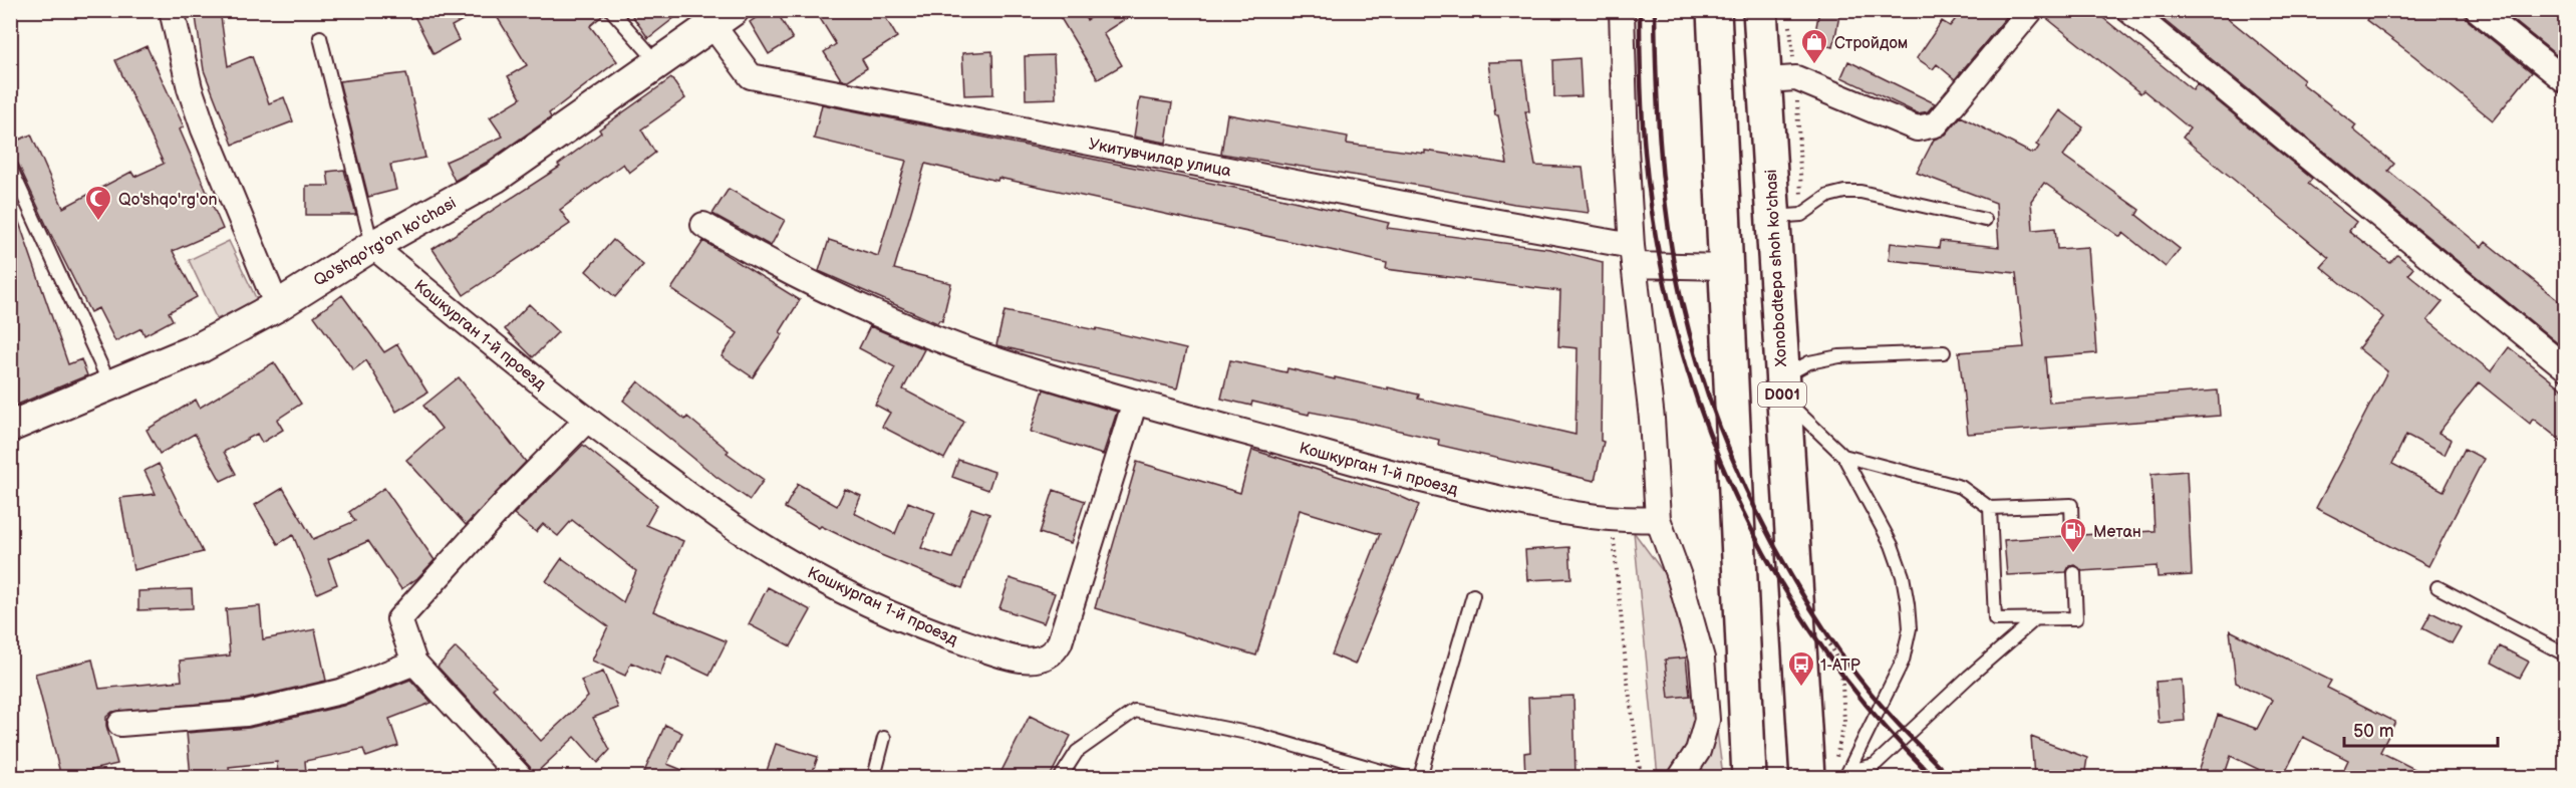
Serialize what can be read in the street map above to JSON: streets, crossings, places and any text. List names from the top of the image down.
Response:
{
  "streets": {
    "highway": ["Xonobodtepa shoh ko'chasi", "D001"],
    "street": ["Укитувчилар улица", "Qo'shqo'rg'on ko'chasi", "Кошкурган 1-й проезд"]
  },
  "crossings": [
    ["Укитувчилар улица", "Qo'shqo'rg'on ko'chasi"],
    ["Укитувчилар улица", "D001"],
    ["Qo'shqo'rg'on ko'chasi", "Кошкурган 1-й проезд"]
  ],
  "places": {
    "shop": ["Стройдом"],
    "mosque": ["Qo'shqo'rg'on"],
    "fuel station": ["Метан"],
    "bus stop": ["1-ATP"]
  },
  "scale_bar": "50 m"
}
